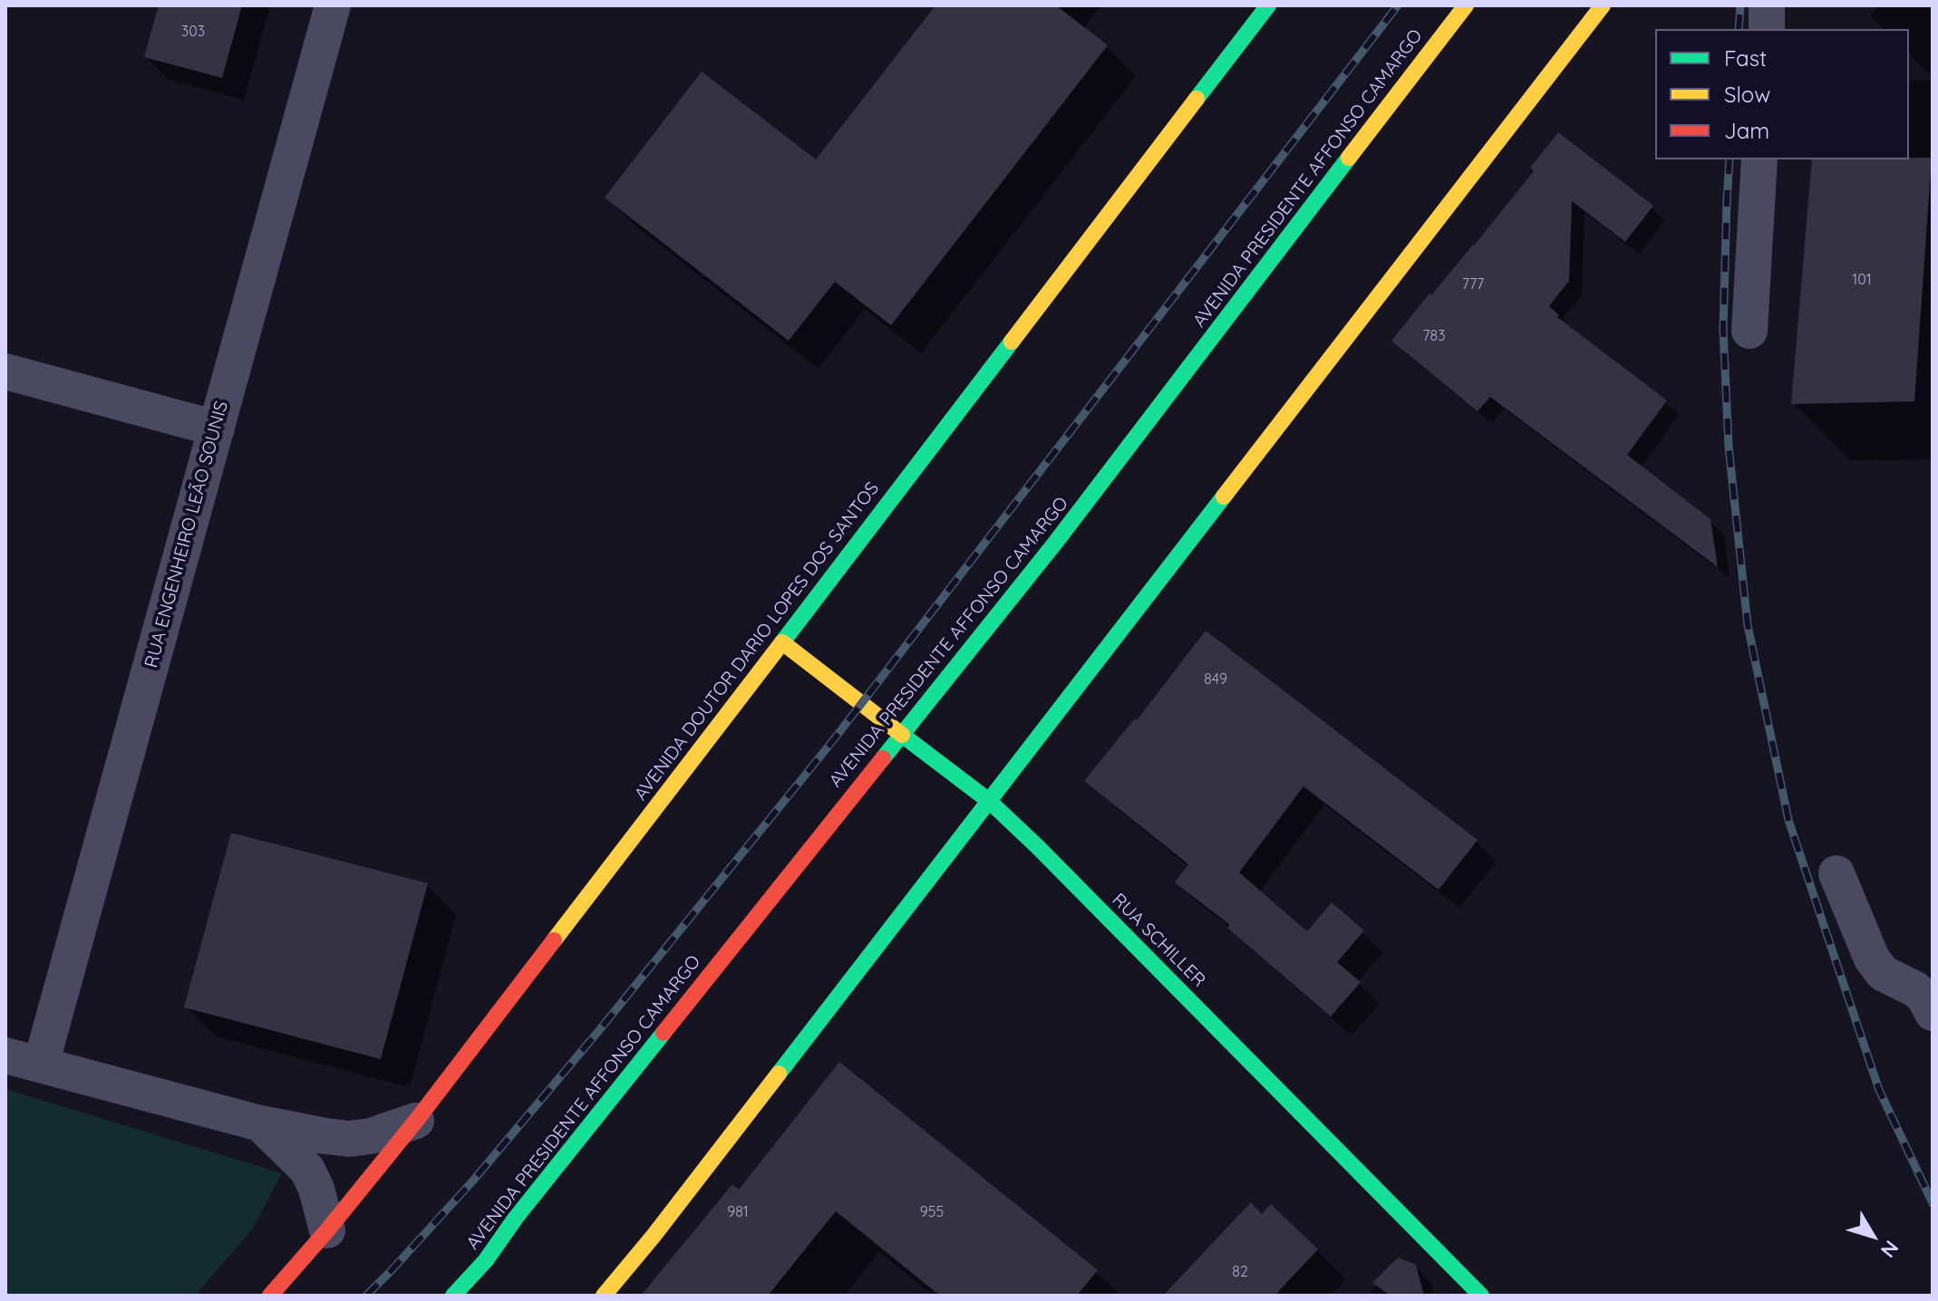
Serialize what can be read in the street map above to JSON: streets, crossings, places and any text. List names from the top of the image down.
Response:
{
  "streets": {
    "main road": ["AVENIDA PRESIDENTE AFFONSO CAMARGO", "AVENIDA DOUTOR DARIO LOPES DOS SANTOS", "RUA SCHILLER"],
    "street": ["RUA ENGENHEIRO LEÃO SOUNIS"]
  },
  "crossings": [
    ["AVENIDA PRESIDENTE AFFONSO CAMARGO", "RUA SCHILLER"],
    ["AVENIDA DOUTOR DARIO LOPES DOS SANTOS", "RUA SCHILLER"]
  ],
  "house_numbers": [
    "303",
    "101",
    "777",
    "783",
    "849",
    "981",
    "955",
    "82"
  ],
  "legend": ["Fast", "Slow", "Jam"],
  "north": "bottom right"
}
